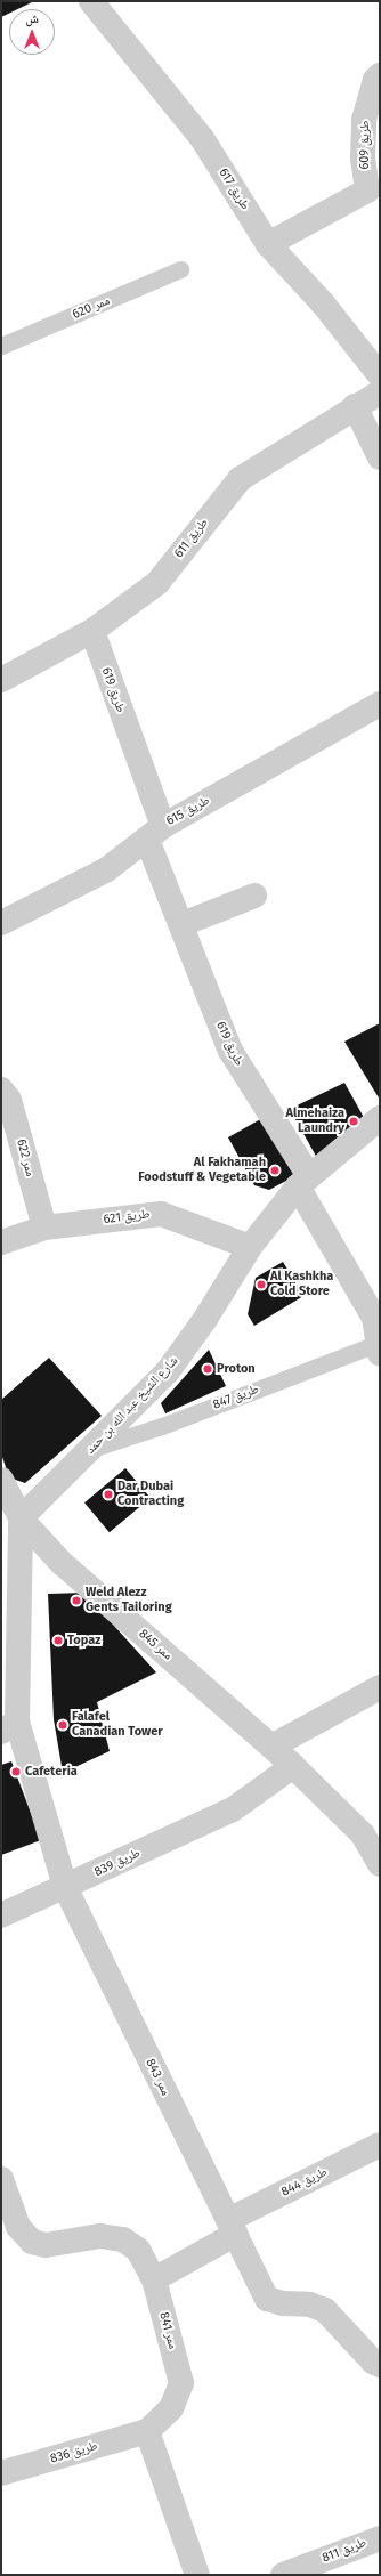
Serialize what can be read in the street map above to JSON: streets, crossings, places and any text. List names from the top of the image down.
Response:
{
  "streets": {
    "street": [
      "طريق 609",
      "طريق 617",
      "طريق 611",
      "طريق 619",
      "طريق 615",
      "ممر 622",
      "طريق 621",
      "طريق 847",
      "شارع الشيخ عبد الله بن حمد",
      "ممر 845",
      "طريق 839",
      "ممر 843",
      "طريق 844",
      "ممر 841",
      "طريق 836",
      "طريق 811"
    ],
    "lane": ["ممر 620"]
  },
  "crossings": [
    ["طريق 609", "طريق 617"],
    ["طريق 611", "طريق 619"],
    ["طريق 619", "طريق 615"],
    ["طريق 619", "طريق 847"],
    ["طريق 619", "شارع الشيخ عبد الله بن حمد"],
    ["ممر 622", "طريق 621"],
    ["طريق 621", "شارع الشيخ عبد الله بن حمد"],
    ["طريق 847", "شارع الشيخ عبد الله بن حمد"],
    ["شارع الشيخ عبد الله بن حمد", "ممر 845"],
    ["ممر 845", "طريق 839"],
    ["طريق 839", "ممر 843"],
    ["ممر 843", "طريق 844"],
    ["طريق 844", "ممر 841"],
    ["ممر 841", "طريق 836"]
  ],
  "places": [
    "Almehaiza Laundry",
    "Al Fakhamah Foodstuff & Vegetable",
    "Al Kashkha Cold Store",
    "Proton",
    "Dar Dubai Contracting",
    "Weld Alezz Gents Tailoring",
    "Topaz",
    "Falafel Canadian Tower",
    "Cafeteria"
  ],
  "north": "top"
}
